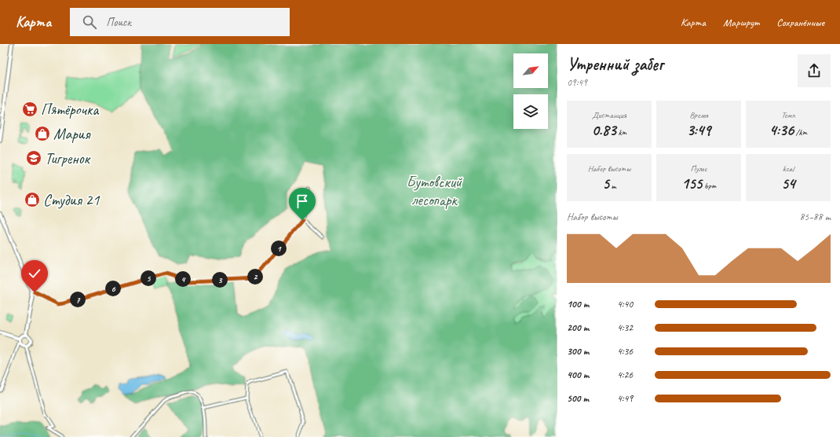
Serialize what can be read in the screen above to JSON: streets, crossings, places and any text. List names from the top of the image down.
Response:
{
  "parks": ["Бутовский лесопарк"],
  "places": {
    "supermarket": ["Пятёрочка"],
    "shop": ["Мария", "Студия 21"],
    "school or university": ["Тигренок"]
  },
  "north": "top right",
  "page": {
    "header": "Карта",
    "search": "Поиск",
    "nav": ["Карта", "Маршрут", "Сохранённые"],
    "heading": ["Утренний забег", "09:49"],
    "stats": [
      ["Дистанция", "0.83 km"],
      ["Время", "3:49"],
      ["Темп", "4:36 /km"],
      ["Набор высоты", "5 m"],
      ["Пульс", "155 bpm"],
      ["kcal", "54"]
    ],
    "chart": ["Набор высоты", "85–88 m"],
    "pins": [
      "1",
      "2",
      "5",
      "4",
      "3",
      "6",
      "7"
    ],
    "list": [
      {
        "name": "100 m",
        "note": "4:40"
      },
      {
        "name": "200 m",
        "note": "4:32"
      },
      {
        "name": "300 m",
        "note": "4:36"
      },
      {
        "name": "400 m",
        "note": "4:26"
      },
      {
        "name": "500 m",
        "note": "4:49"
      }
    ]
  }
}
